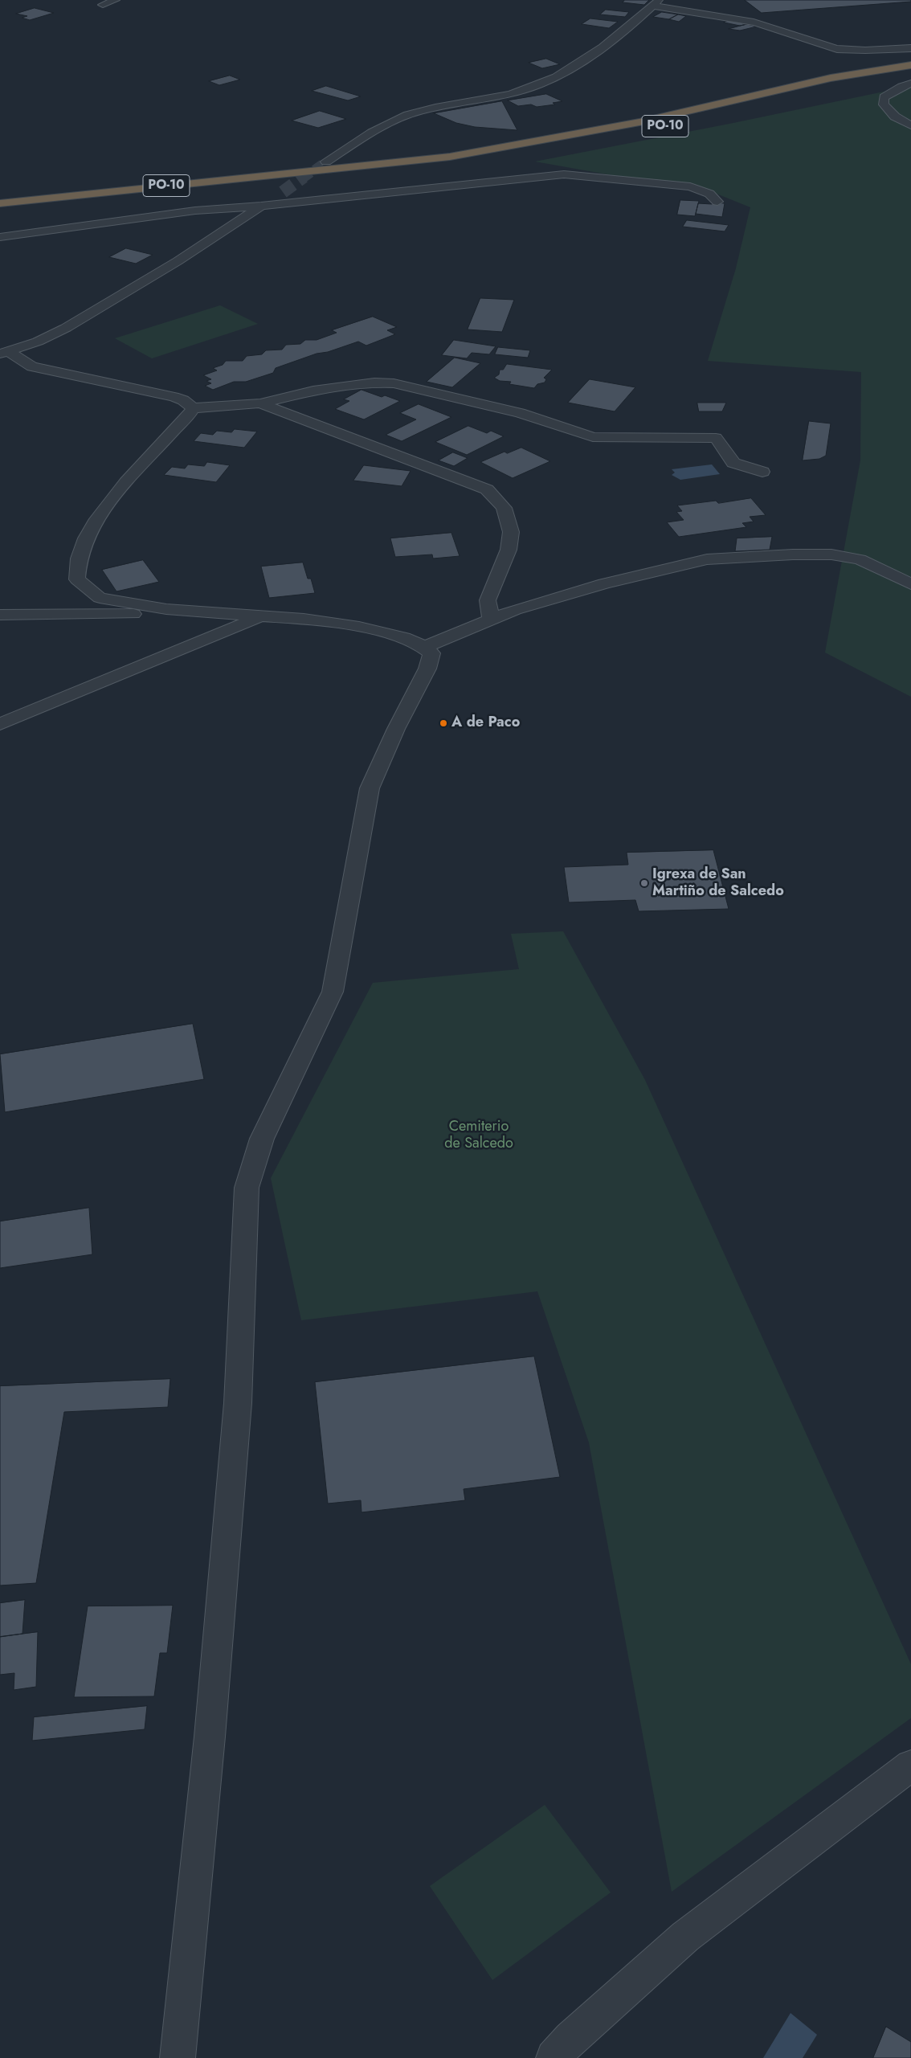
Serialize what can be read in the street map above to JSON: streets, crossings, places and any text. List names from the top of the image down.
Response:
{
  "streets": {
    "highway": ["PO-10"]
  },
  "parks": ["Cemiterio de Salcedo"],
  "places": ["A de Paco", "Igrexa de San Martiño de Salcedo"]
}
